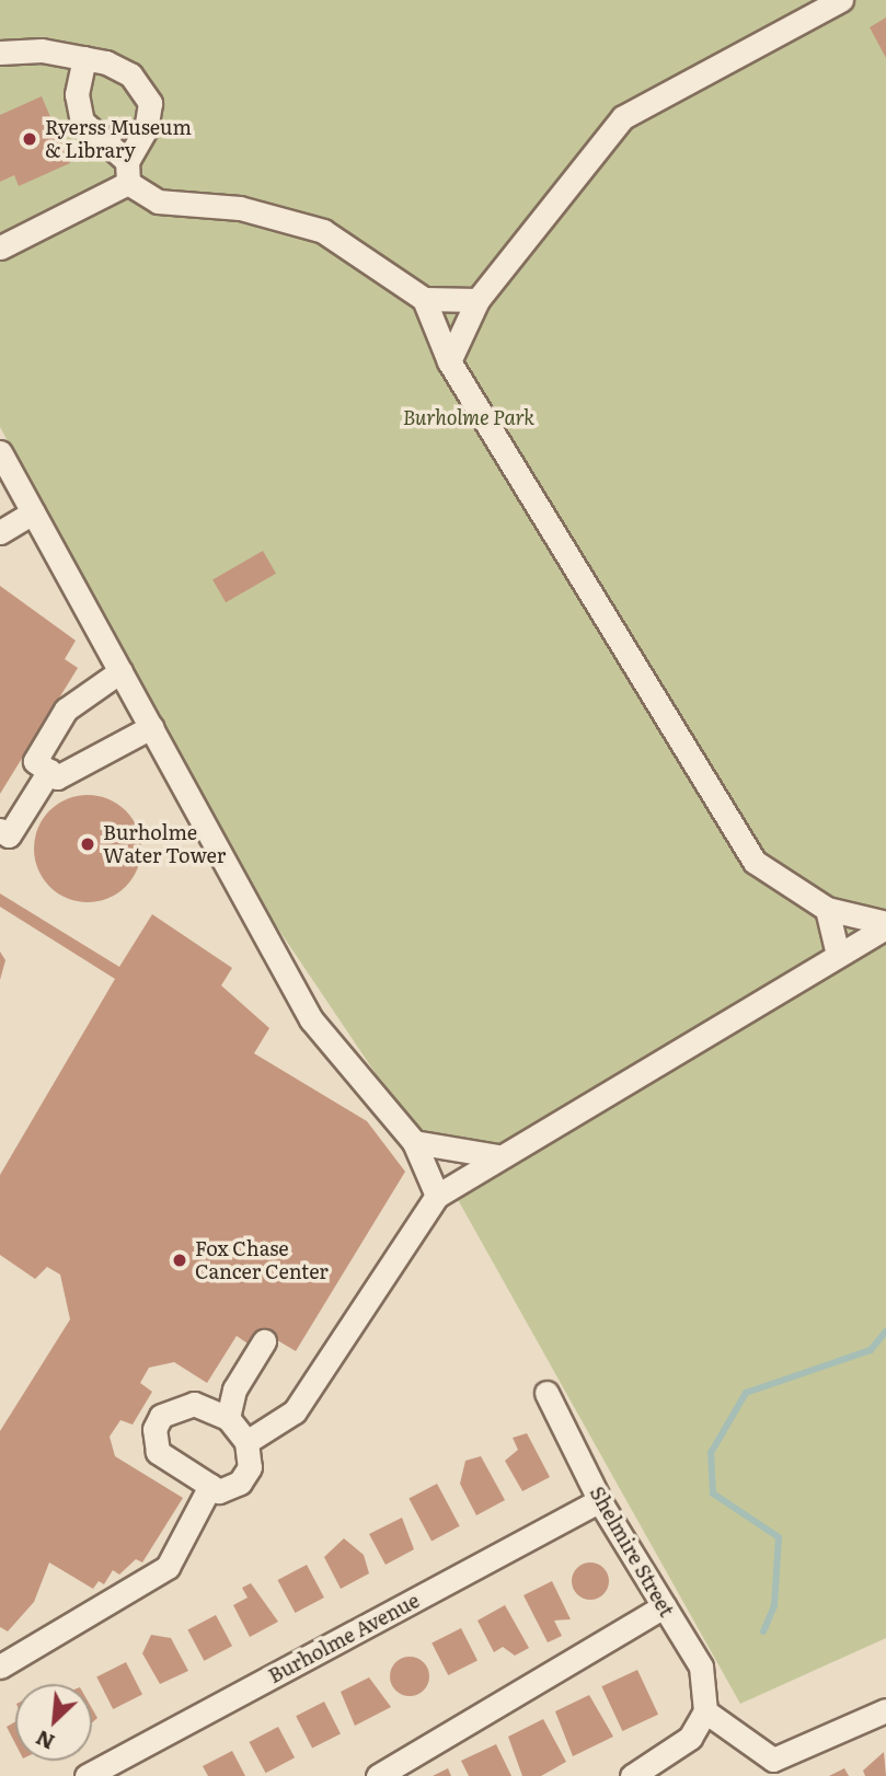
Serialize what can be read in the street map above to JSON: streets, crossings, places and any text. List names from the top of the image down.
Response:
{
  "streets": {
    "street": ["Shelmire Street", "Burholme Avenue"]
  },
  "crossings": [
    ["Shelmire Street", "Burholme Avenue"]
  ],
  "parks": ["Burholme Park"],
  "places": ["Ryerss Museum & Library", "Burholme Water Tower", "Fox Chase Cancer Center"],
  "north": "bottom left"
}
